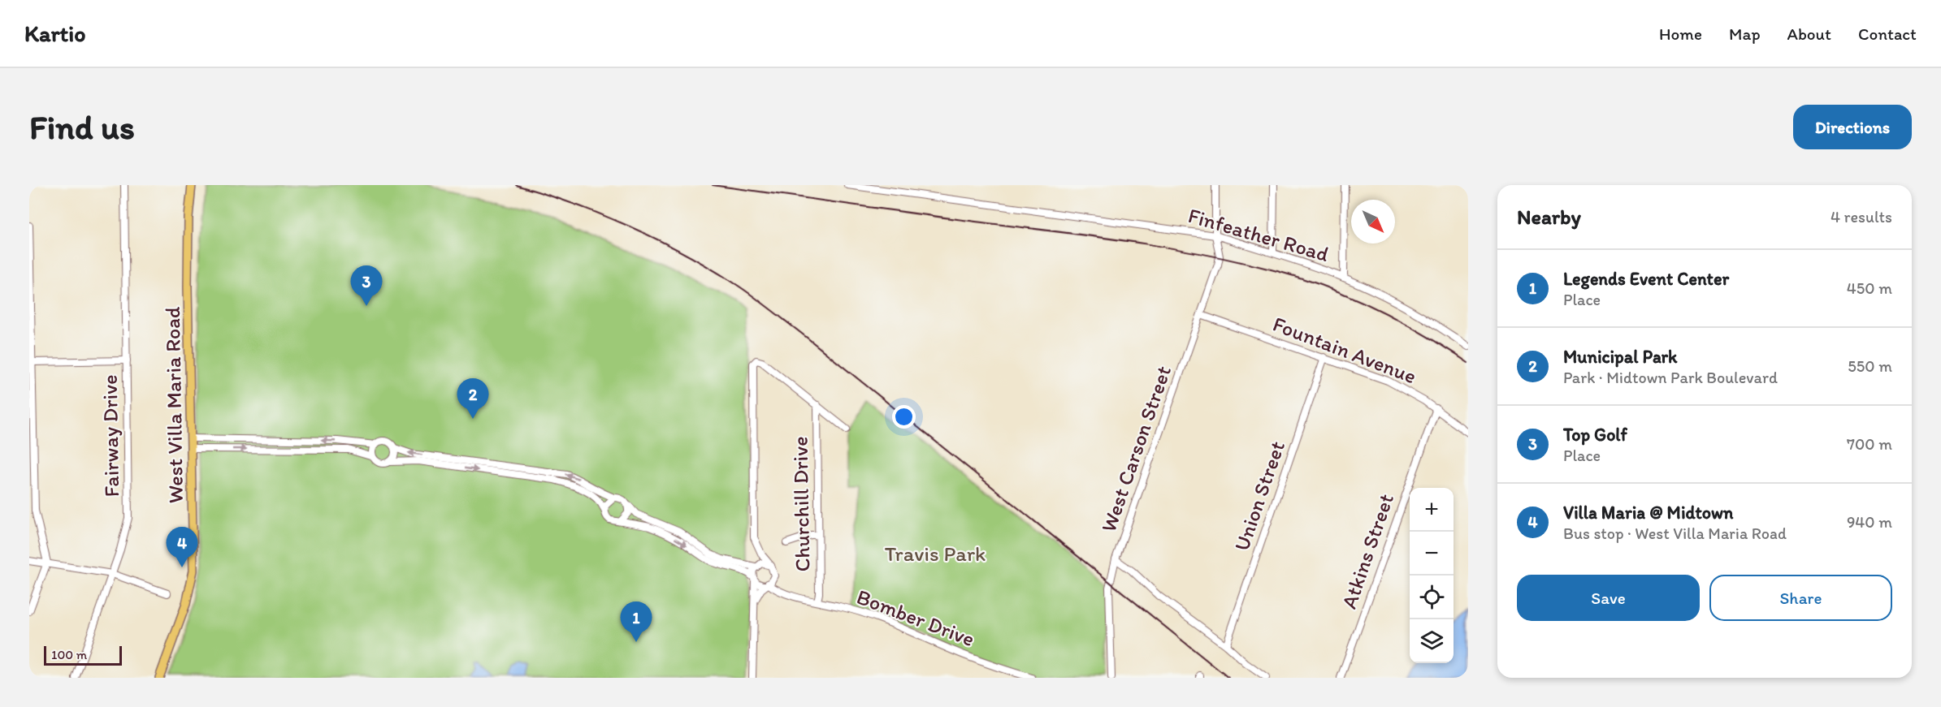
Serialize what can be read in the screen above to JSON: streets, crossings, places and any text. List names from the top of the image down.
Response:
{
  "streets": {
    "main road": ["West Villa Maria Road"],
    "street": [
      "Finfeather Road",
      "Fountain Avenue",
      "Fairway Drive",
      "West Carson Street",
      "Union Street",
      "Churchill Drive",
      "Atkins Street",
      "Bomber Drive"
    ]
  },
  "crossings": [
    ["Finfeather Road", "West Carson Street"],
    ["Fountain Avenue", "West Carson Street"],
    ["Fountain Avenue", "Union Street"],
    ["Fountain Avenue", "Atkins Street"],
    ["Churchill Drive", "Bomber Drive"]
  ],
  "parks": ["Travis Park"],
  "scale_bar": "100 m",
  "north": "bottom right",
  "page": {
    "header": "Kartio",
    "nav": [
      "Home",
      "Map",
      "About",
      "Contact"
    ],
    "buttons": [
      "Directions",
      ["Save", "Share"]
    ],
    "title": "Find us",
    "heading": ["Nearby", "4 results"],
    "list": [
      {
        "mark": "1",
        "name": "Legends Event Center",
        "note": "Place",
        "value": "450 m"
      },
      {
        "mark": "2",
        "name": "Municipal Park",
        "note": "Park · Midtown Park Boulevard",
        "value": "550 m"
      },
      {
        "mark": "3",
        "name": "Top Golf",
        "note": "Place",
        "value": "700 m"
      },
      {
        "mark": "4",
        "name": "Villa Maria @ Midtown",
        "note": "Bus stop · West Villa Maria Road",
        "value": "940 m"
      }
    ],
    "pins": [
      "3",
      "2",
      "4",
      "1"
    ],
    "map_buttons": ["+", "−"],
    "scale": "100 m"
  }
}
